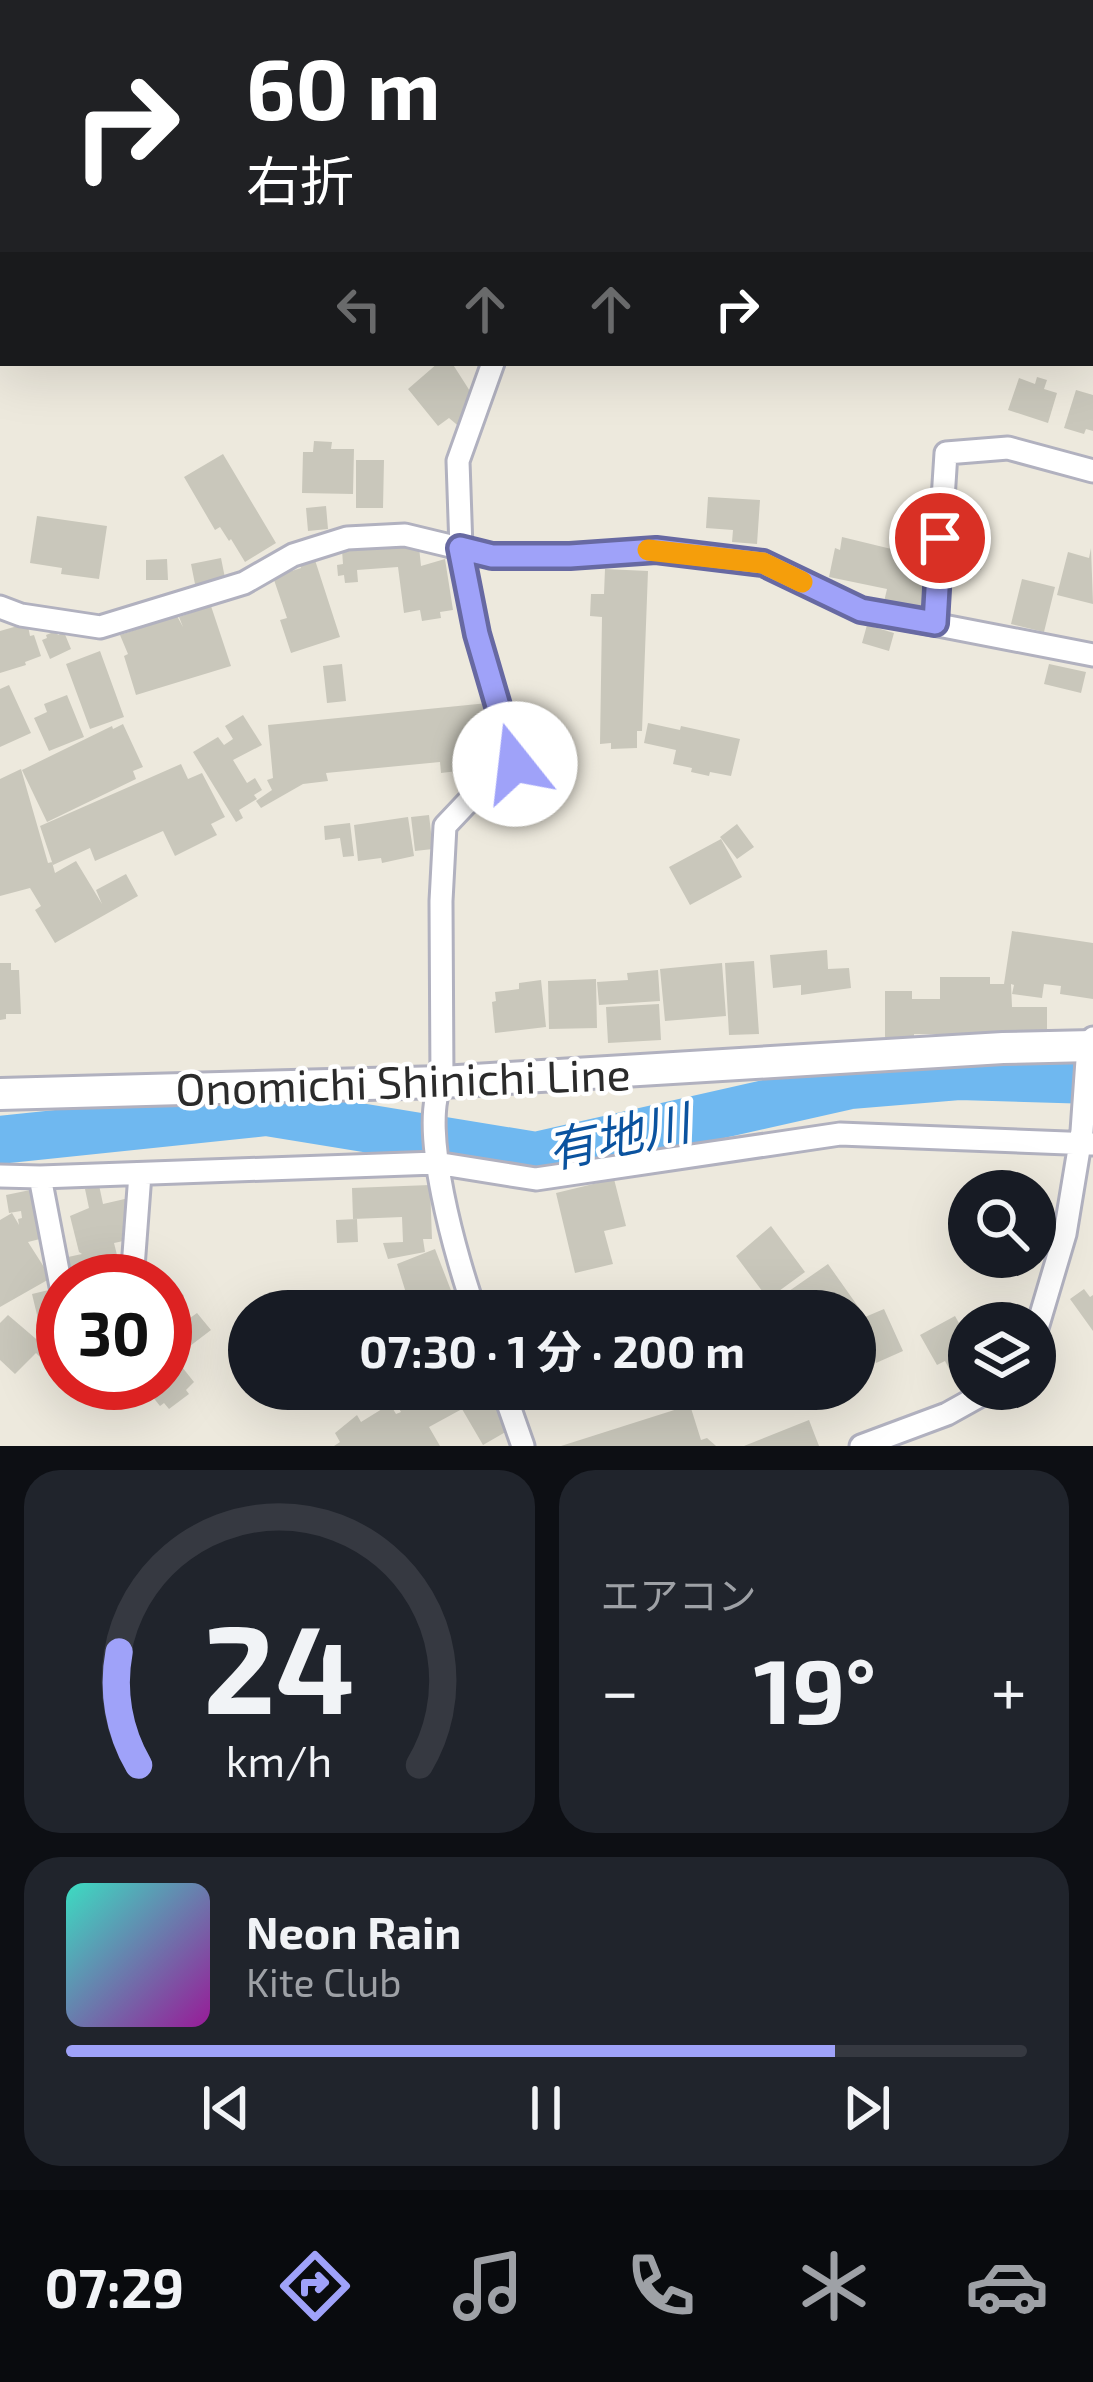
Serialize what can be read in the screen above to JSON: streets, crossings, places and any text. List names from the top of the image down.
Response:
{
  "streets": {
    "main road": ["Onomichi Shinichi Line"]
  },
  "water": ["有地川"],
  "page": {
    "turn": ["60 m", "右折"],
    "limit": "30",
    "trip": "07:30 · 1 分 · 200 m",
    "tile": "エアコン",
    "heat": ["−", "19°", "+"],
    "song": ["Neon Rain", "Kite Club"],
    "tabs": "07:29",
    "gauge": ["24", "km/h"]
  }
}
